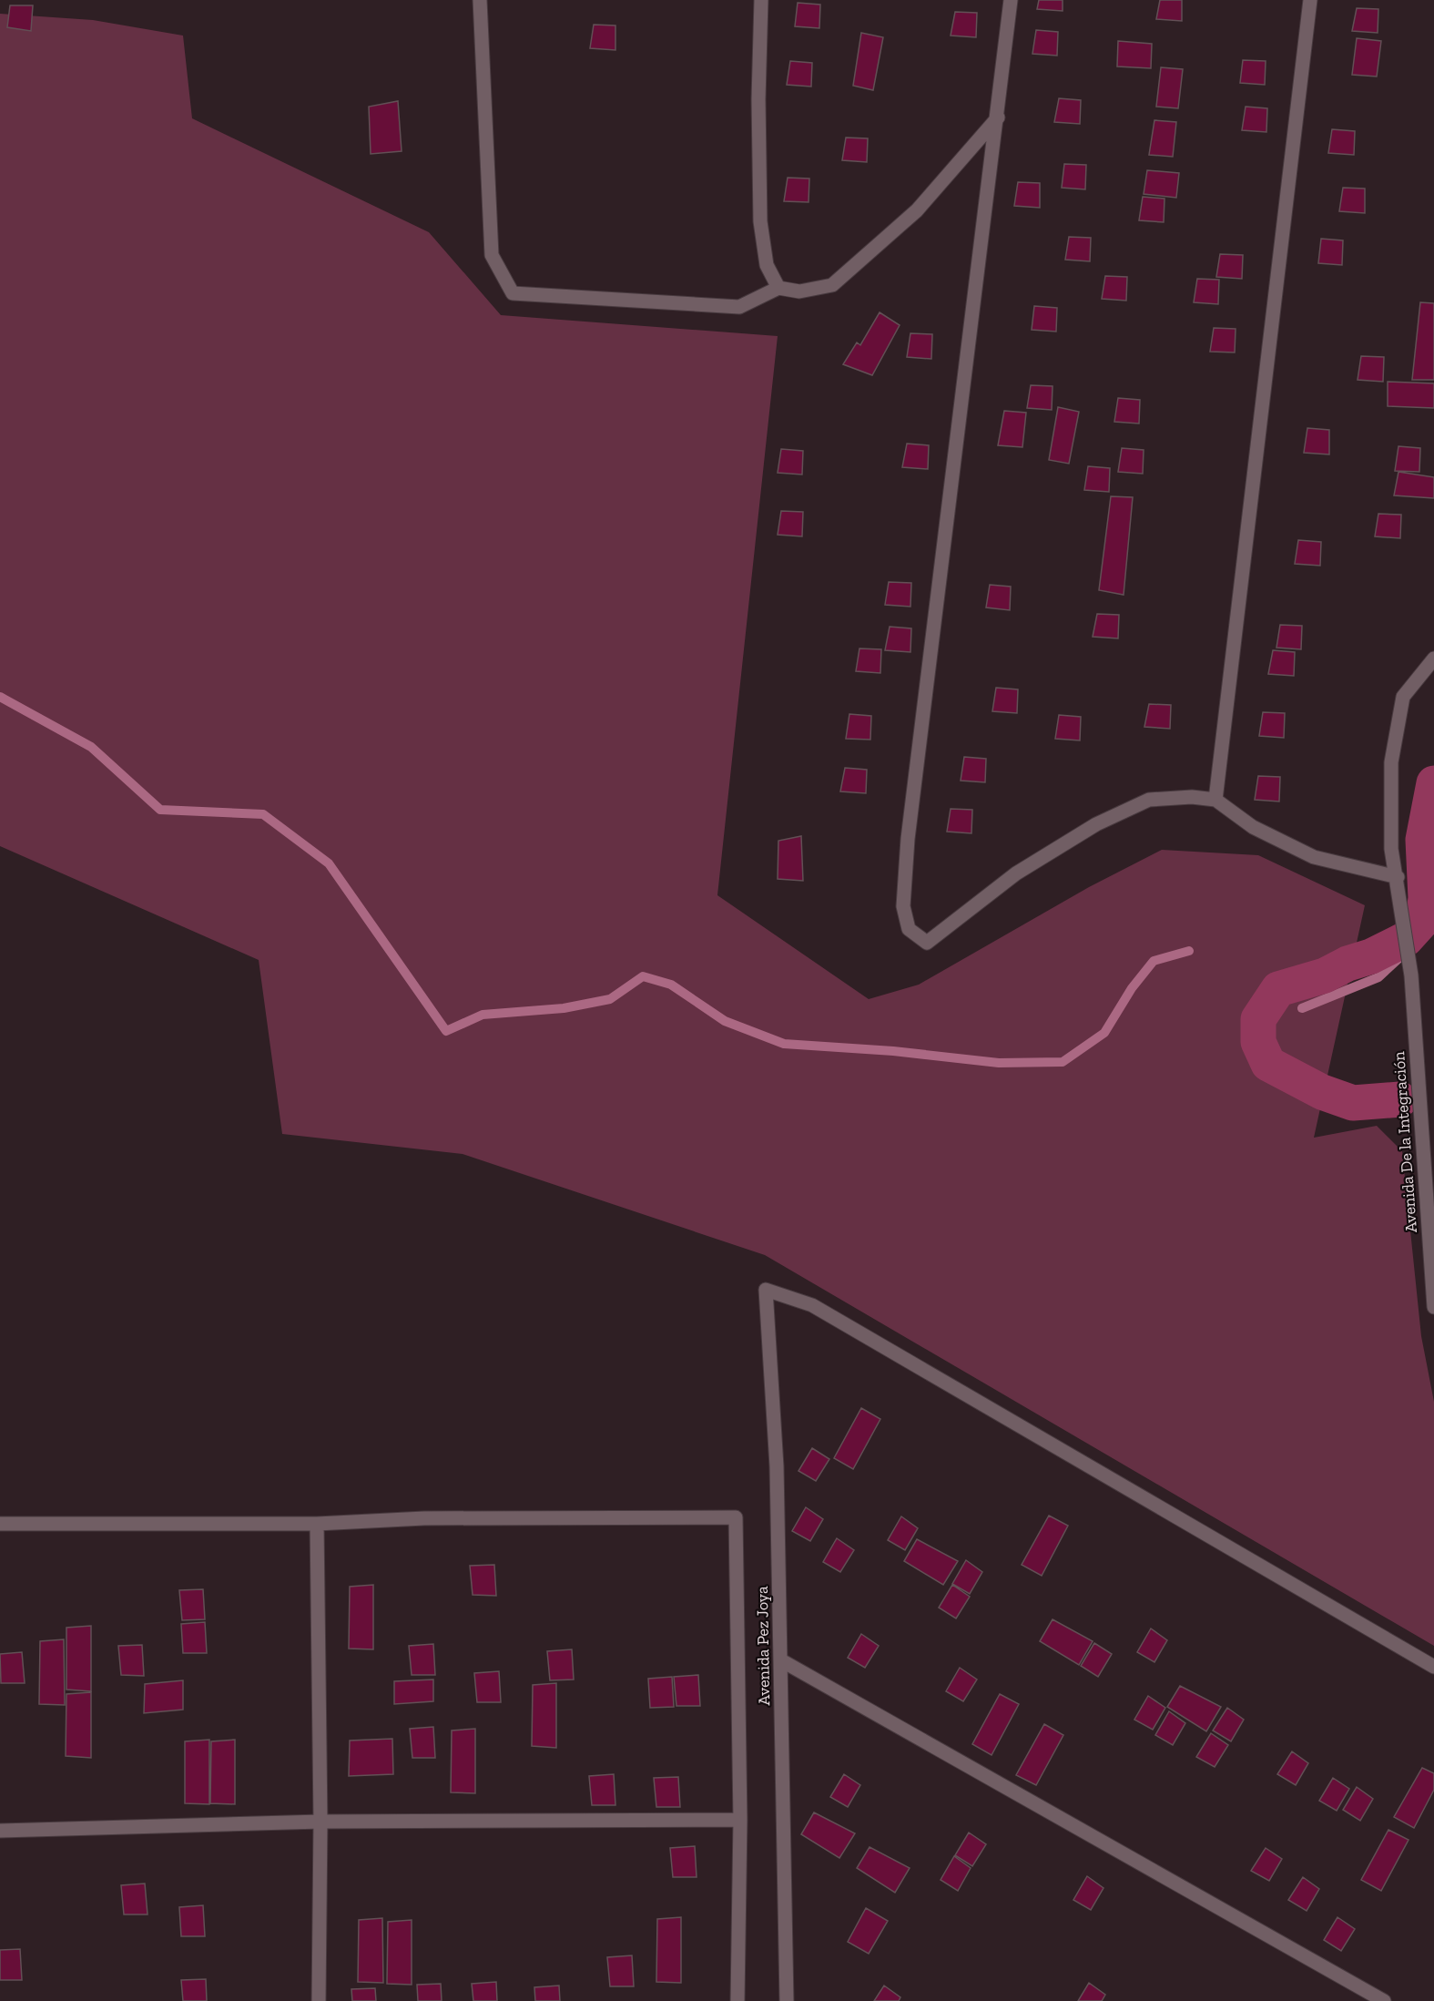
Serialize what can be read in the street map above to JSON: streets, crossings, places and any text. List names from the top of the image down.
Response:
{
  "streets": {
    "street": ["Avenida De la Integración", "Avenida Pez Joya"]
  }
}
